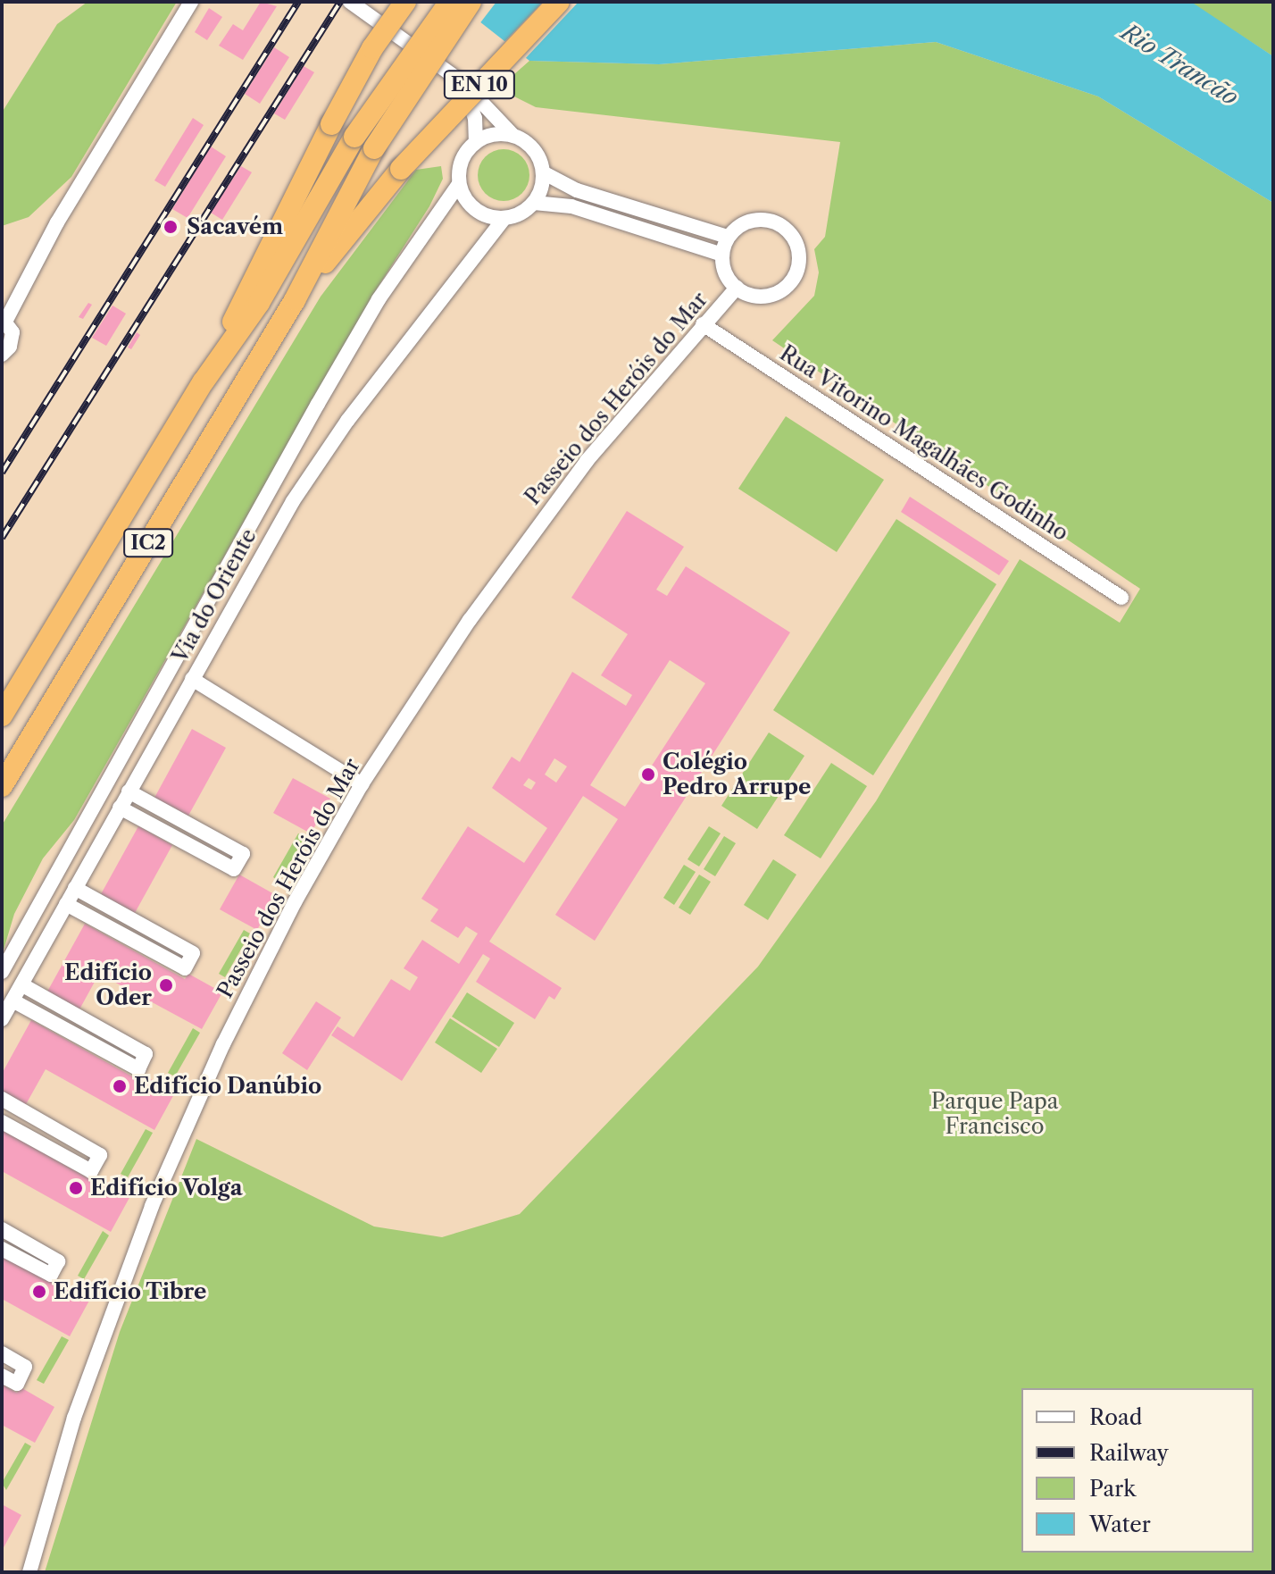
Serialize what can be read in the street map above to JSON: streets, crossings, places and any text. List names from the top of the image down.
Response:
{
  "streets": {
    "highway": ["EN 10", "IC2"],
    "street": ["Passeio dos Heróis do Mar", "Rua Vitorino Magalhães Godinho", "Via do Oriente"]
  },
  "crossings": [
    ["EN 10", "IC2"],
    ["Passeio dos Heróis do Mar", "Rua Vitorino Magalhães Godinho"]
  ],
  "water": ["Rio Trancão"],
  "parks": ["Parque Papa Francisco"],
  "places": [
    "Sacavém",
    "Colégio Pedro Arrupe",
    "Edifício Oder",
    "Edifício Danúbio",
    "Edifício Volga",
    "Edifício Tibre"
  ],
  "legend": [
    "Road",
    "Railway",
    "Park",
    "Water"
  ]
}
